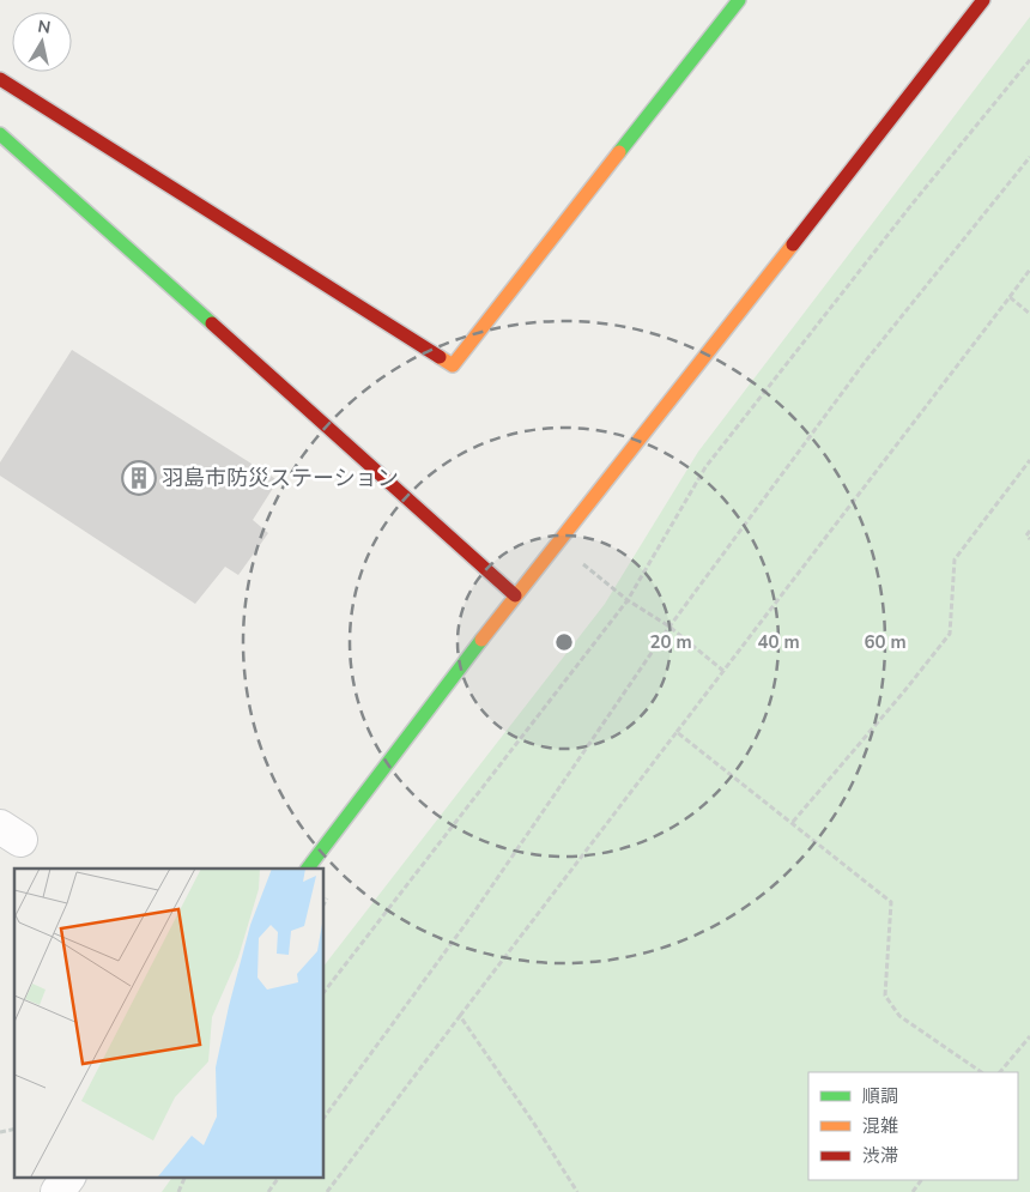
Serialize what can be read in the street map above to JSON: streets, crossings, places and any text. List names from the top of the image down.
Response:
{
  "places": {
    "building": ["羽島市防災ステーション"]
  },
  "legend": ["順調", "混雑", "渋滞"],
  "north": "top",
  "rings": ["20 m", "40 m", "60 m"]
}
